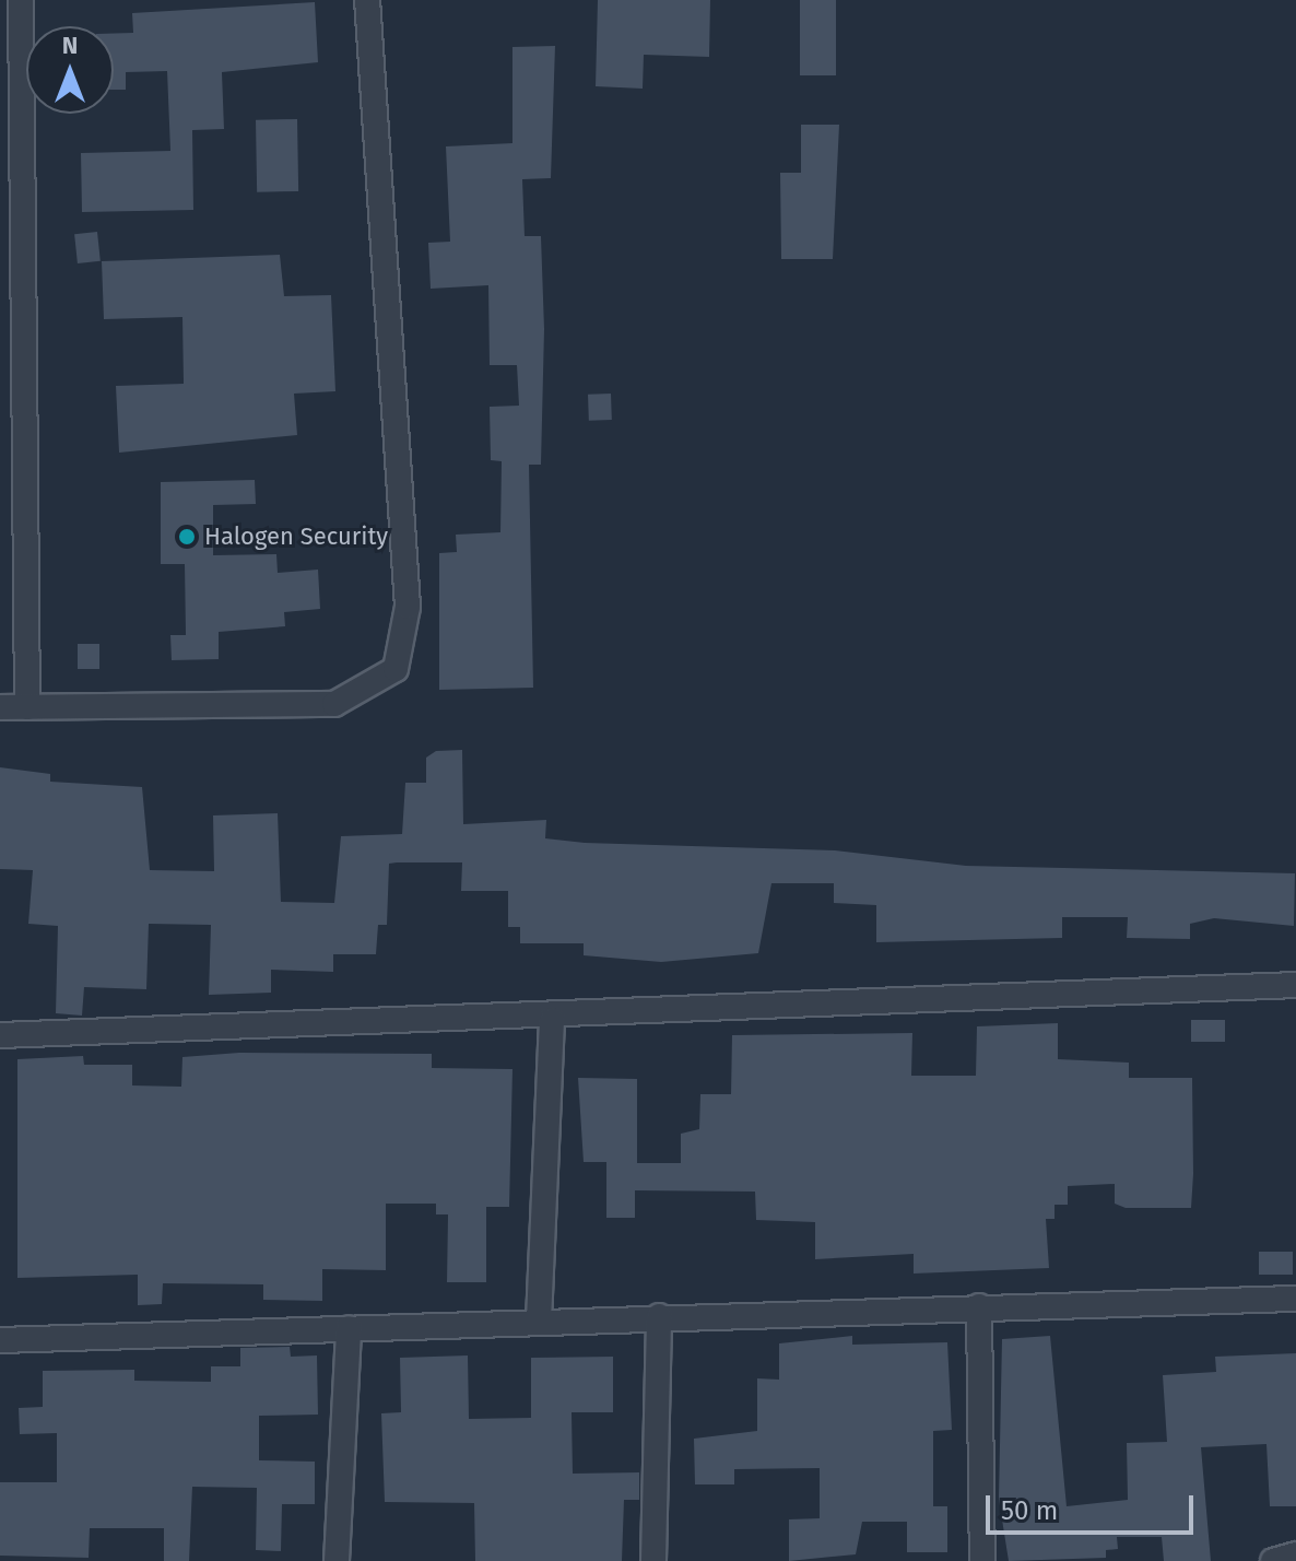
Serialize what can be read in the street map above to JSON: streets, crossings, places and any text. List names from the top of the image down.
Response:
{
  "places": ["Halogen Security"],
  "scale_bar": "50 m",
  "north": "top"
}
